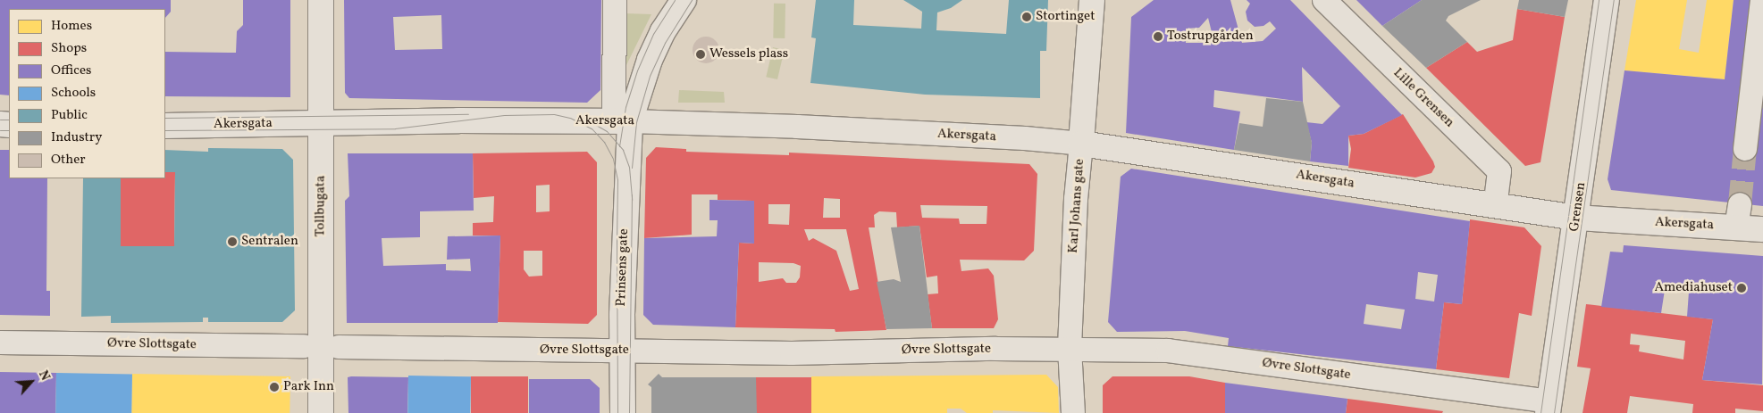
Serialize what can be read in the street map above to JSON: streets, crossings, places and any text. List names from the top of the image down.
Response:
{
  "streets": {
    "street": [
      "Lille Grensen",
      "Akersgata",
      "Tollbugata",
      "Karl Johans gate",
      "Grensen",
      "Prinsens gate",
      "Øvre Slottsgate"
    ]
  },
  "crossings": [
    ["Lille Grensen", "Akersgata"],
    ["Akersgata", "Tollbugata"],
    ["Akersgata", "Karl Johans gate"],
    ["Akersgata", "Grensen"],
    ["Akersgata", "Prinsens gate"],
    ["Karl Johans gate", "Øvre Slottsgate"],
    ["Grensen", "Øvre Slottsgate"],
    ["Prinsens gate", "Øvre Slottsgate"]
  ],
  "places": [
    "Stortinget",
    "Tostrupgården",
    "Wessels plass",
    "Sentralen",
    "Amediahuset",
    "Park Inn"
  ],
  "legend": [
    "Homes",
    "Shops",
    "Offices",
    "Schools",
    "Public",
    "Industry",
    "Other"
  ],
  "north": "top right"
}
